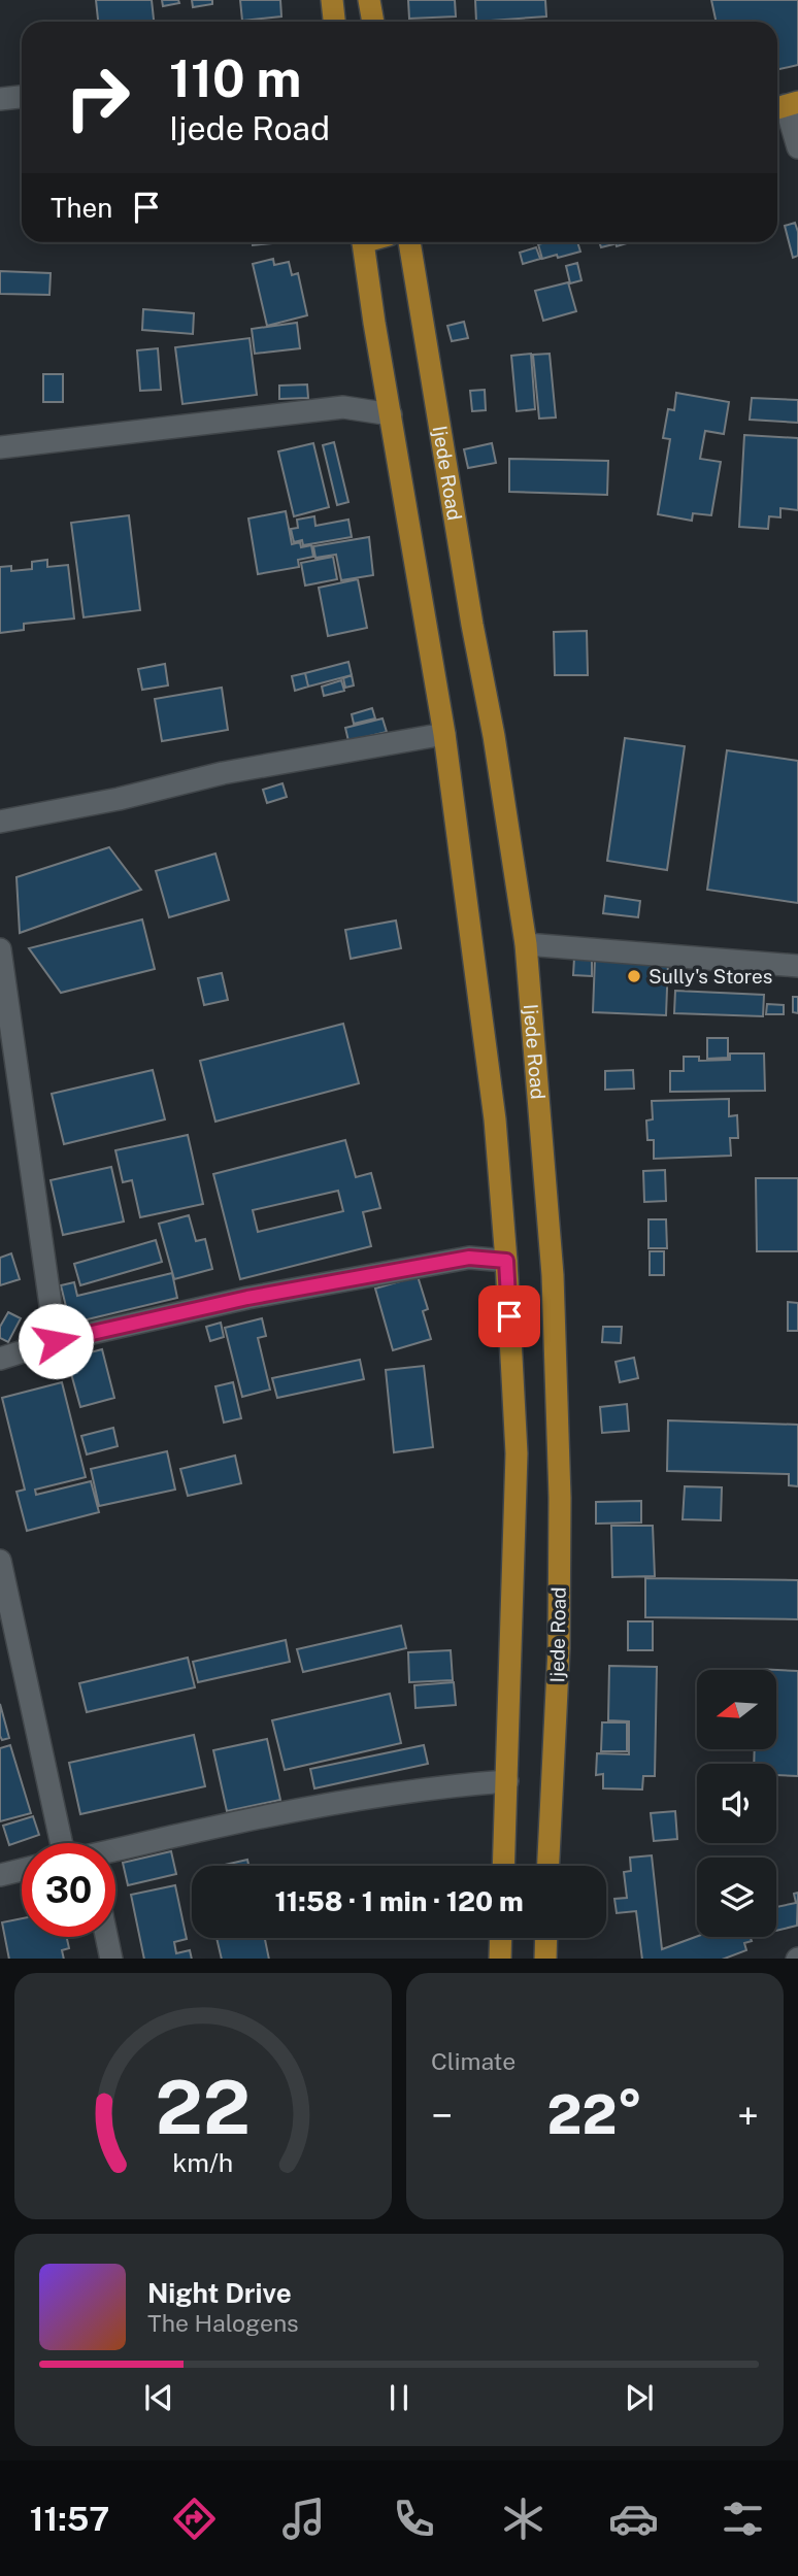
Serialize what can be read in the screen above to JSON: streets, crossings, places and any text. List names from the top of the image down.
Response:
{
  "streets": {
    "main road": ["Ijede Road"]
  },
  "places": ["Sully's Stores"],
  "north": "left",
  "page": {
    "turn": ["110 m", "Ijede Road"],
    "then": "Then",
    "limit": "30",
    "trip": "11:58 · 1 min · 120 m",
    "tile": "Climate",
    "heat": ["−", "22°", "+"],
    "song": ["Night Drive", "The Halogens"],
    "tabs": "11:57",
    "gauge": ["22", "km/h"]
  }
}
